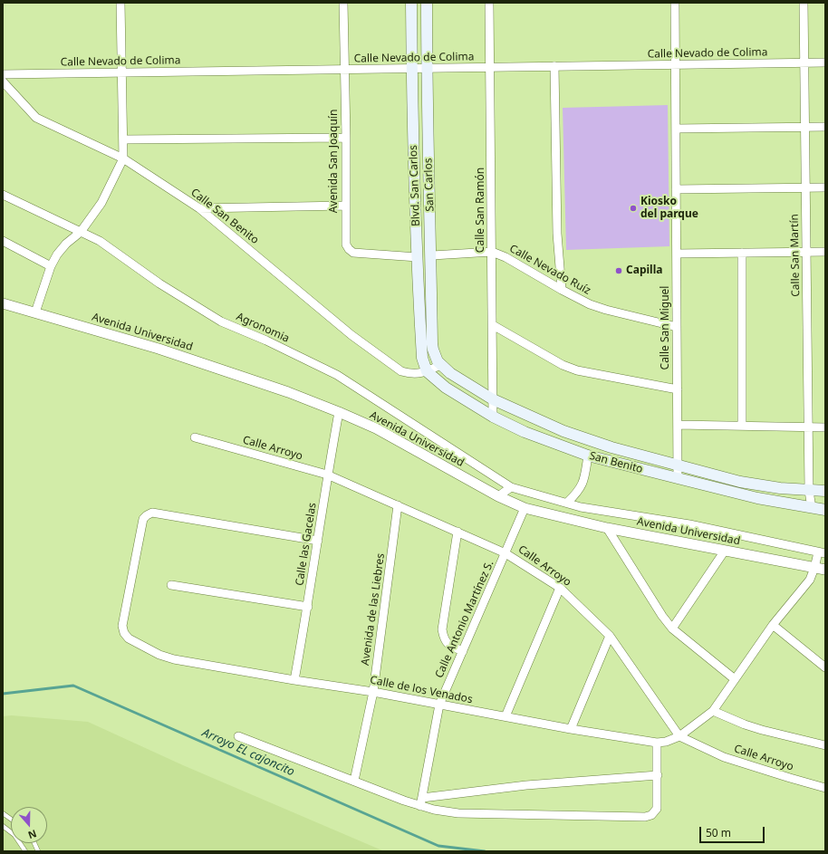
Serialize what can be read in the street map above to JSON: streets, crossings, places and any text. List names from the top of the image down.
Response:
{
  "streets": {
    "main road": ["San Carlos", "Blvd. San Carlos", "San Benito"],
    "street": [
      "Calle Nevado de Colima",
      "Avenida San Joaquín",
      "Calle San Ramón",
      "Calle San Benito",
      "Calle San Martín",
      "Calle Nevado Ruíz",
      "Agronomia",
      "Calle San Miguel",
      "Avenida Universidad",
      "Calle Arroyo",
      "Calle las Gacelas",
      "Avenida de las Liebres",
      "Calle Antonio Martínez S.",
      "Calle de los Venados"
    ]
  },
  "crossings": [
    ["Calle Nevado de Colima", "Avenida San Joaquín"],
    ["Calle Nevado de Colima", "San Carlos"],
    ["Calle Nevado de Colima", "Blvd. San Carlos"],
    ["Calle Nevado de Colima", "Calle San Ramón"],
    ["Calle Nevado de Colima", "Calle San Martín"],
    ["Calle Nevado de Colima", "Calle San Miguel"],
    ["Avenida San Joaquín", "Blvd. San Carlos"],
    ["San Carlos", "Calle Nevado Ruíz"],
    ["San Carlos", "San Benito"],
    ["Blvd. San Carlos", "Calle San Benito"],
    ["Blvd. San Carlos", "San Benito"],
    ["Calle San Ramón", "Calle Nevado Ruíz"],
    ["Calle San Ramón", "San Benito"],
    ["Calle San Benito", "San Benito"],
    ["Calle San Martín", "San Benito"],
    ["Calle Nevado Ruíz", "Calle San Miguel"],
    ["Calle San Miguel", "San Benito"],
    ["Avenida Universidad", "Calle las Gacelas"],
    ["Avenida Universidad", "Calle Antonio Martínez S."],
    ["Avenida Universidad", "Calle de los Venados"],
    ["Calle Arroyo", "Calle las Gacelas"],
    ["Calle Arroyo", "Avenida de las Liebres"],
    ["Calle Arroyo", "Calle Antonio Martínez S."],
    ["Calle Arroyo", "Calle de los Venados"],
    ["Calle las Gacelas", "Calle de los Venados"],
    ["Avenida de las Liebres", "Calle de los Venados"],
    ["Calle Antonio Martínez S.", "Calle de los Venados"]
  ],
  "water": ["Arroyo EL cajoncito"],
  "places": ["Kiosko del parque", "Capilla"],
  "scale_bar": "50 m",
  "north": "bottom"
}
